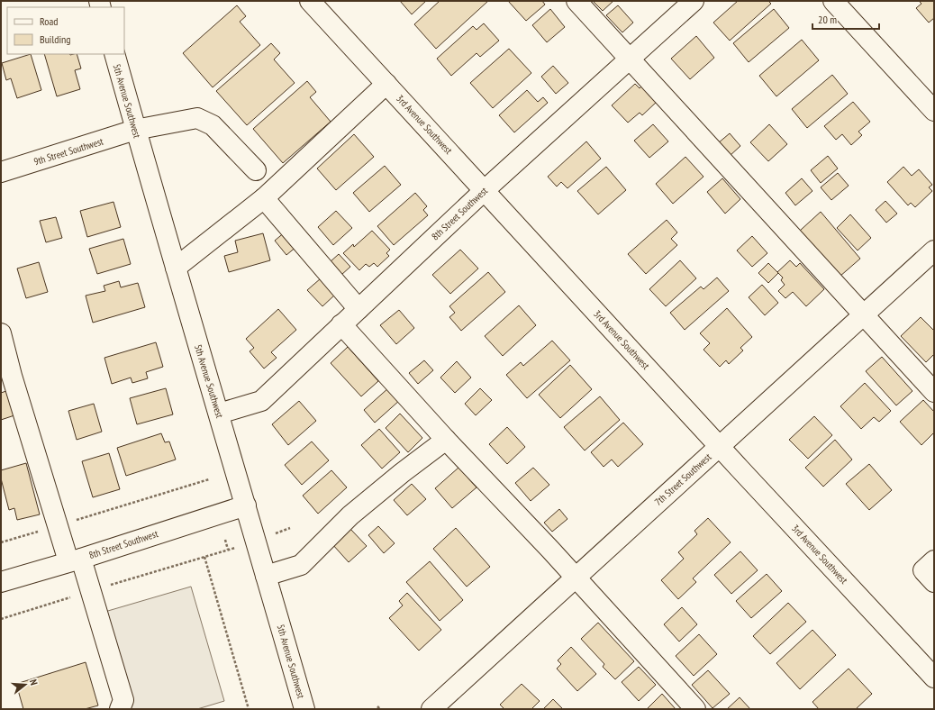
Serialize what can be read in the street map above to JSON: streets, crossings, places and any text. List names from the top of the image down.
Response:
{
  "streets": {
    "main road": [
      "5th Avenue Southwest",
      "3rd Avenue Southwest",
      "9th Street Southwest",
      "8th Street Southwest",
      "7th Street Southwest"
    ]
  },
  "crossings": [
    ["5th Avenue Southwest", "9th Street Southwest"],
    ["5th Avenue Southwest", "8th Street Southwest"],
    ["3rd Avenue Southwest", "8th Street Southwest"],
    ["3rd Avenue Southwest", "7th Street Southwest"]
  ],
  "legend": ["Road", "Building"],
  "scale_bar": "20 m",
  "north": "right"
}
